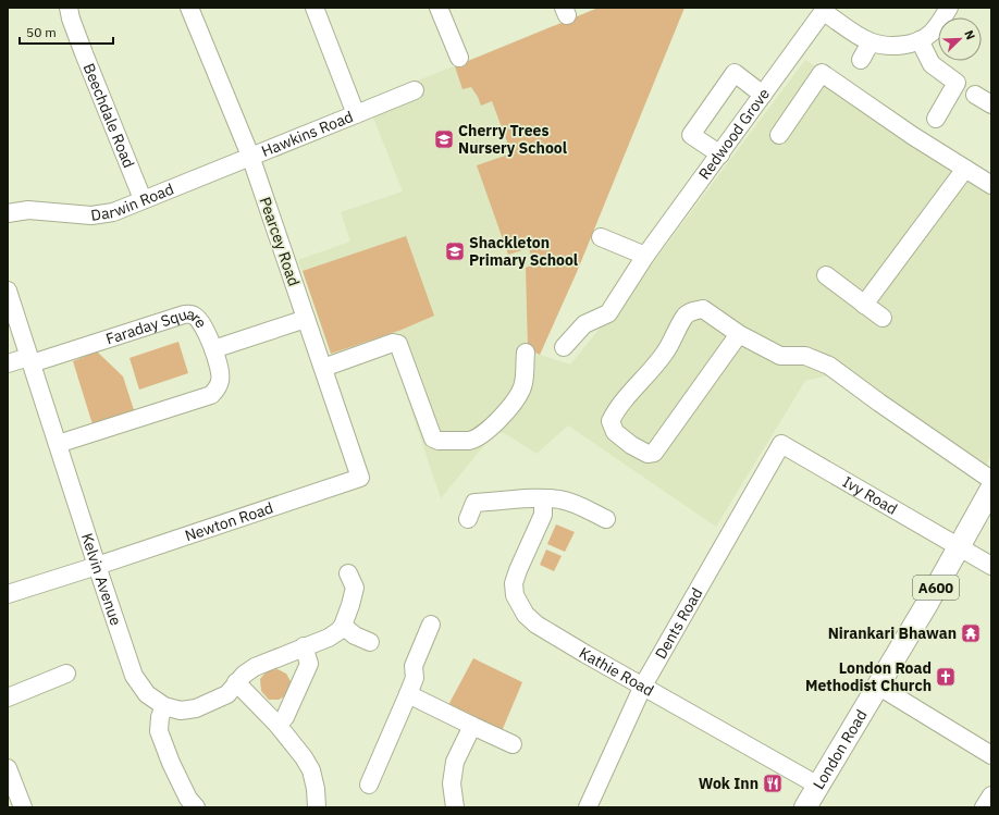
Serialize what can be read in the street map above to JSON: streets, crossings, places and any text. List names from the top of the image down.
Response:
{
  "streets": {
    "main road": ["A600", "London Road"],
    "street": [
      "Beechdale Road",
      "Hawkins Road",
      "Redwood Grove",
      "Darwin Road",
      "Pearcey Road",
      "Faraday Square",
      "Ivy Road",
      "Newton Road",
      "Kelvin Avenue",
      "Dents Road",
      "Kathie Road"
    ]
  },
  "crossings": [
    ["Beechdale Road", "Darwin Road"],
    ["Hawkins Road", "Darwin Road"],
    ["Hawkins Road", "Pearcey Road"],
    ["Darwin Road", "Pearcey Road"],
    ["Pearcey Road", "Newton Road"],
    ["Faraday Square", "Kelvin Avenue"],
    ["Ivy Road", "Dents Road"],
    ["Ivy Road", "London Road"],
    ["Newton Road", "Kelvin Avenue"],
    ["Dents Road", "Kathie Road"],
    ["Kathie Road", "London Road"]
  ],
  "places": {
    "school or university": ["Cherry Trees Nursery School", "Shackleton Primary School"],
    "temple": ["Nirankari Bhawan"],
    "church": ["London Road Methodist Church"],
    "restaurant": ["Wok Inn"]
  },
  "scale_bar": "50 m",
  "north": "top right"
}
